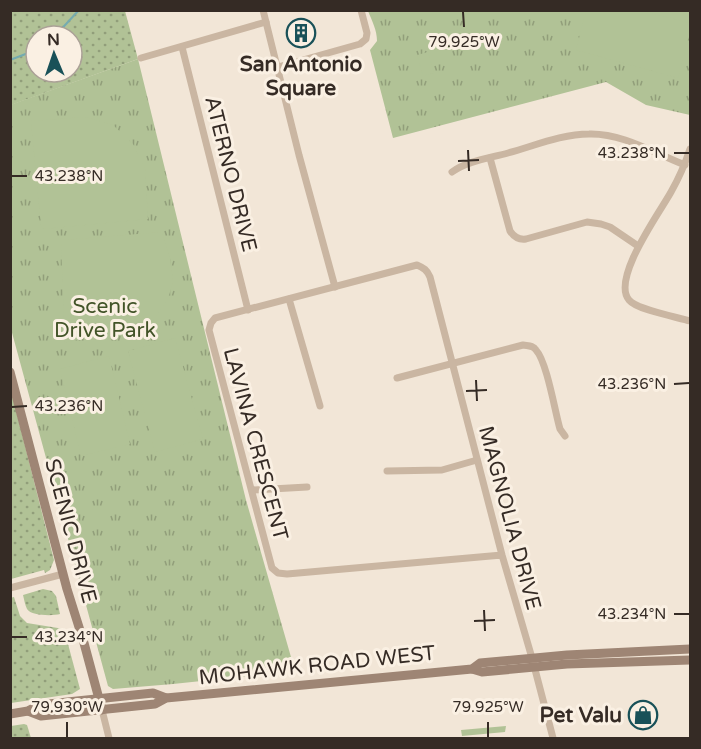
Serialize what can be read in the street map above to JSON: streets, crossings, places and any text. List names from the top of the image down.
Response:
{
  "streets": {
    "main road": ["SCENIC DRIVE", "MOHAWK ROAD WEST"],
    "street": ["ATERNO DRIVE", "LAVINA CRESCENT", "MAGNOLIA DRIVE"]
  },
  "crossings": [
    ["ATERNO DRIVE", "LAVINA CRESCENT"],
    ["LAVINA CRESCENT", "MAGNOLIA DRIVE"],
    ["MAGNOLIA DRIVE", "MOHAWK ROAD WEST"],
    ["SCENIC DRIVE", "MOHAWK ROAD WEST"]
  ],
  "parks": ["Scenic Drive Park"],
  "places": {
    "building": ["San Antonio Square"],
    "shop": ["Pet Valu"]
  },
  "north": "top",
  "coordinates": [
    "79.925°W",
    "43.238°N",
    "43.236°N",
    "43.234°N",
    "79.930°W"
  ]
}
